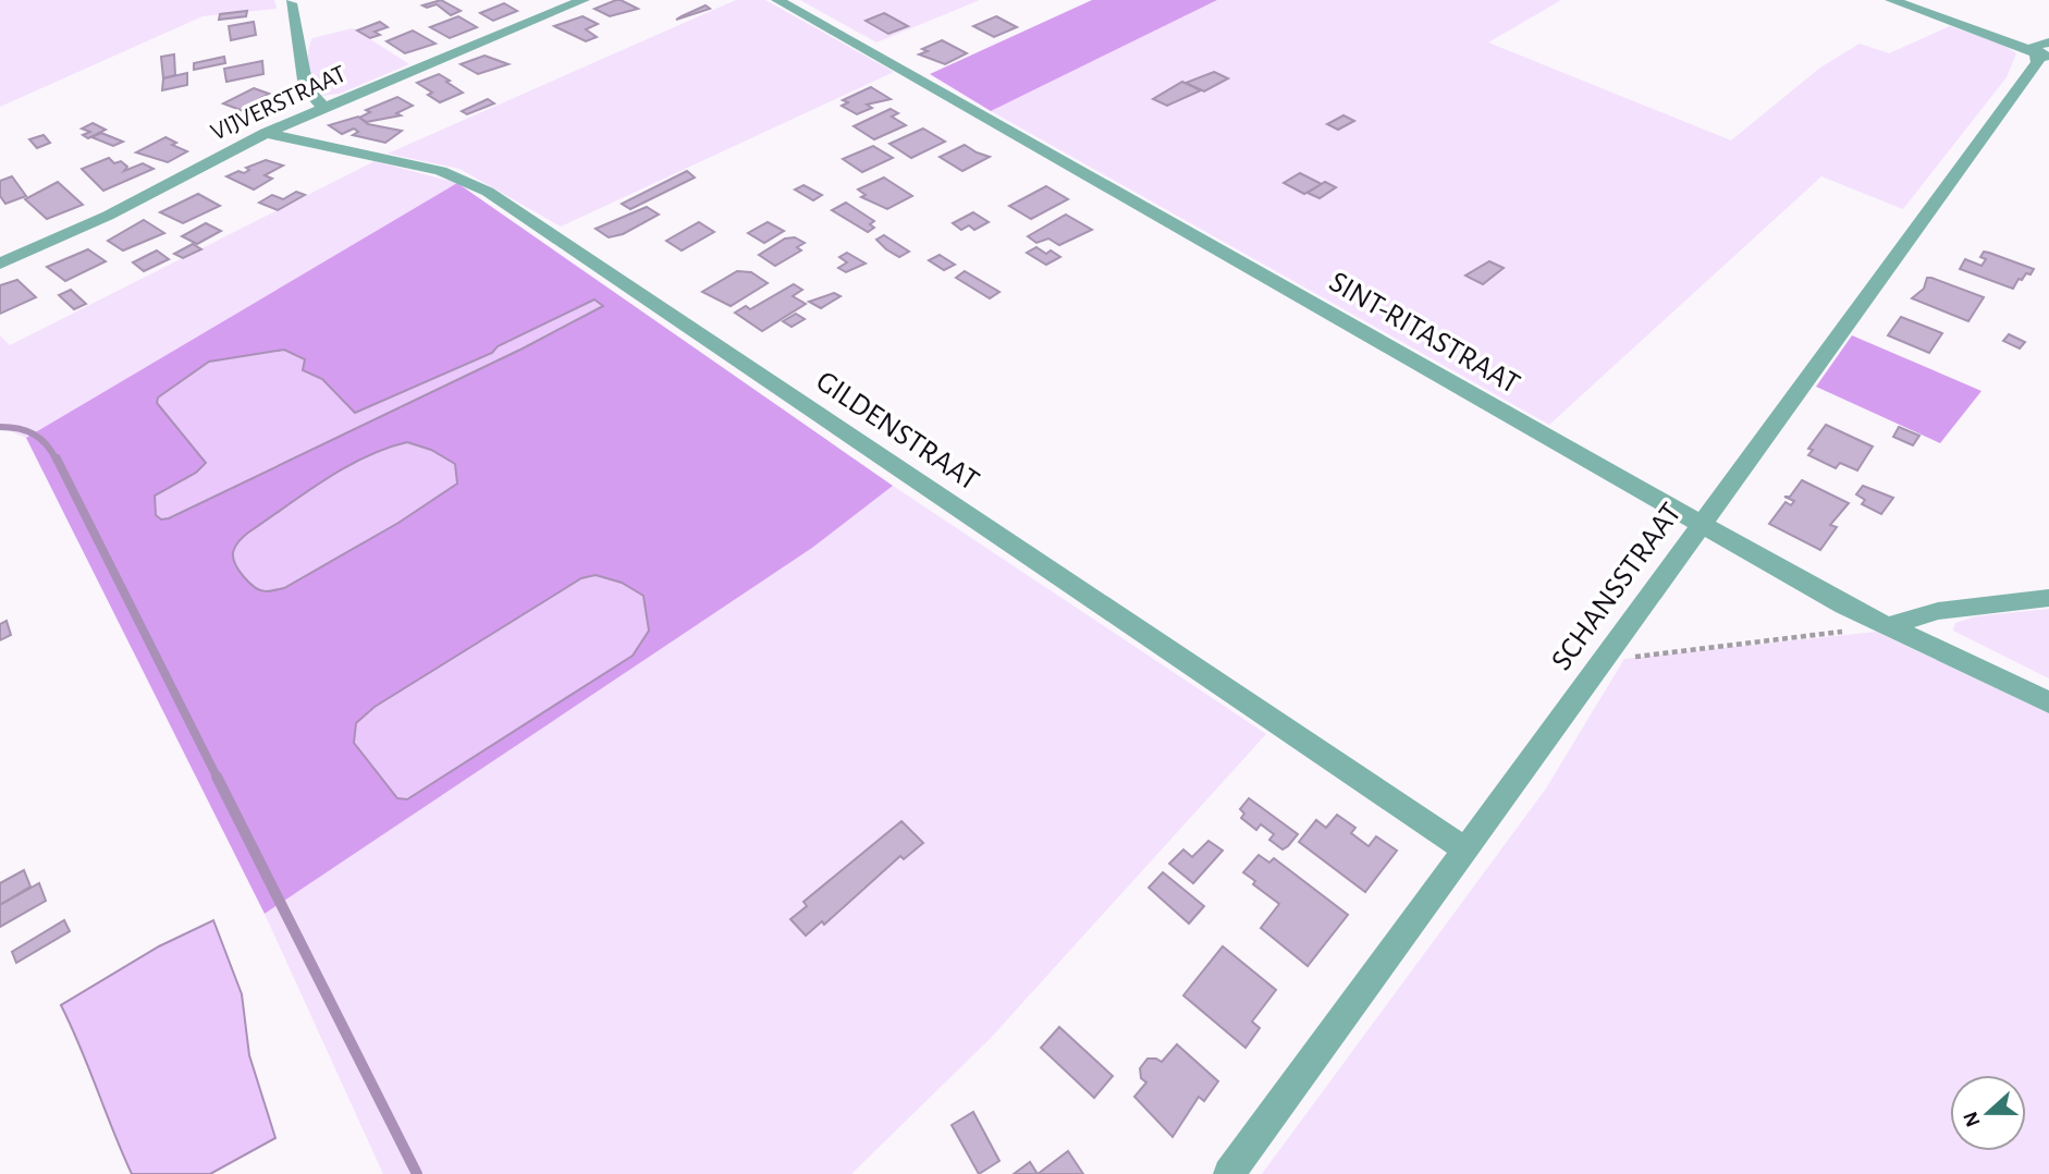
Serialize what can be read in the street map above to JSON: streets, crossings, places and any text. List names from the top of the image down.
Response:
{
  "streets": {
    "street": [
      "VIJVERSTRAAT",
      "SINT-RITASTRAAT",
      "GILDENSTRAAT",
      "SCHANSSTRAAT"
    ]
  },
  "crossings": [
    ["VIJVERSTRAAT", "GILDENSTRAAT"],
    ["SINT-RITASTRAAT", "SCHANSSTRAAT"],
    ["GILDENSTRAAT", "SCHANSSTRAAT"]
  ],
  "north": "left"
}
